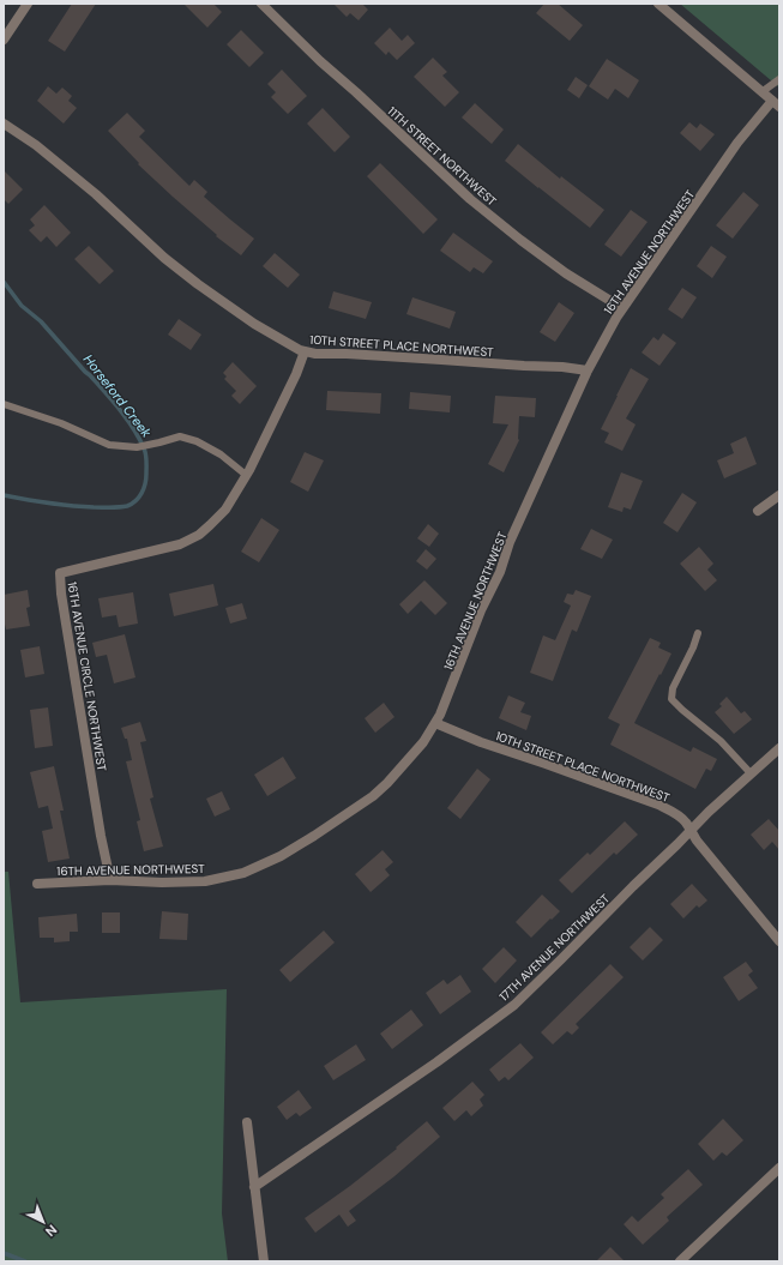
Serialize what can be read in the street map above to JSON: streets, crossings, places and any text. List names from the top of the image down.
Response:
{
  "streets": {
    "street": [
      "11TH STREET NORTHWEST",
      "16TH AVENUE NORTHWEST",
      "10TH STREET PLACE NORTHWEST",
      "16TH AVENUE CIRCLE NORTHWEST",
      "17TH AVENUE NORTHWEST"
    ]
  },
  "crossings": [
    ["11TH STREET NORTHWEST", "16TH AVENUE NORTHWEST"],
    ["16TH AVENUE NORTHWEST", "10TH STREET PLACE NORTHWEST"],
    ["16TH AVENUE NORTHWEST", "16TH AVENUE CIRCLE NORTHWEST"],
    ["10TH STREET PLACE NORTHWEST", "16TH AVENUE CIRCLE NORTHWEST"],
    ["10TH STREET PLACE NORTHWEST", "17TH AVENUE NORTHWEST"]
  ],
  "water": ["Horseford Creek"],
  "north": "bottom right"
}
